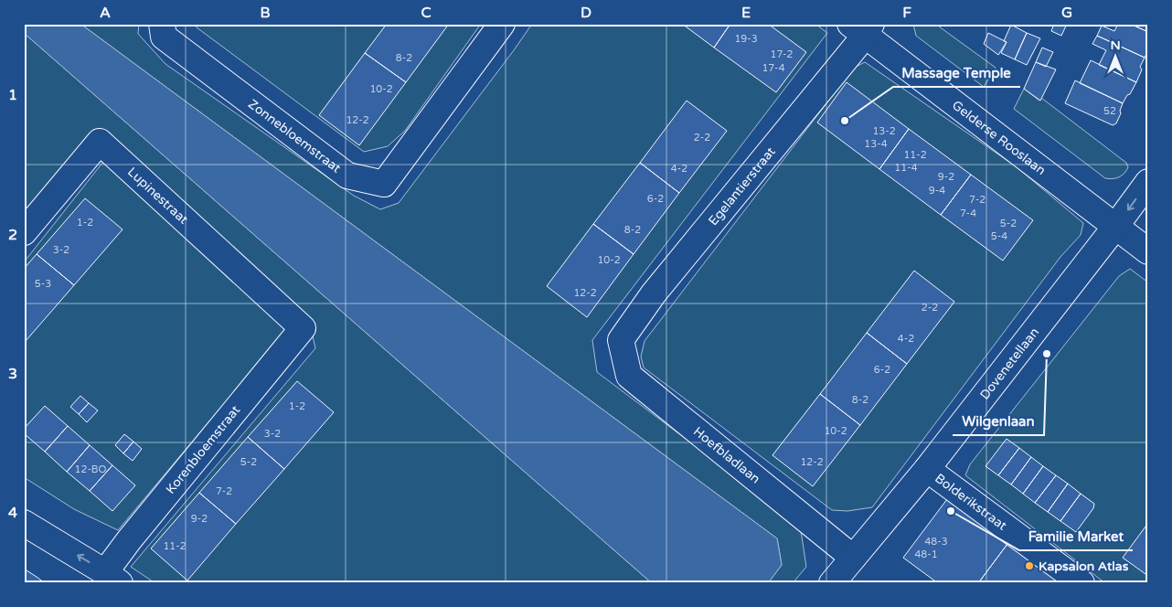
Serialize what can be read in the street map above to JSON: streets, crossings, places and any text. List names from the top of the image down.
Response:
{
  "streets": {
    "street": [
      "Zonnebloemstraat",
      "Gelderse Rooslaan",
      "Egelantierstraat",
      "Lupinestraat",
      "Dovenetellaan",
      "Korenbloemstraat",
      "Hoefbladlaan",
      "Bolderikstraat"
    ]
  },
  "crossings": [
    ["Gelderse Rooslaan", "Egelantierstraat"],
    ["Gelderse Rooslaan", "Dovenetellaan"],
    ["Egelantierstraat", "Hoefbladlaan"],
    ["Lupinestraat", "Korenbloemstraat"],
    ["Dovenetellaan", "Hoefbladlaan"],
    ["Dovenetellaan", "Bolderikstraat"]
  ],
  "places": [
    "Massage Temple",
    "Wilgenlaan",
    "Familie Market",
    "Kapsalon Atlas"
  ],
  "house_numbers": [
    "19-3",
    "17-2",
    "8-2",
    "17-4",
    "10-2",
    "52",
    "12-2",
    "13-2",
    "2-2",
    "13-4",
    "11-2",
    "11-4",
    "4-2",
    "9-2",
    "9-4",
    "6-2",
    "7-2",
    "7-4",
    "1-2",
    "5-2",
    "8-2",
    "5-4",
    "3-2",
    "10-2",
    "5-3",
    "12-2",
    "2-2",
    "4-2",
    "6-2",
    "8-2",
    "1-2",
    "10-2",
    "3-2",
    "5-2",
    "12-2",
    "12-BO",
    "7-2",
    "9-2",
    "48-3",
    "11-2",
    "48-1"
  ],
  "north": "top",
  "grid": {
    "columns": [
      "A",
      "B",
      "C",
      "D",
      "E",
      "F",
      "G"
    ],
    "rows": [
      "1",
      "2",
      "3",
      "4"
    ]
  }
}
